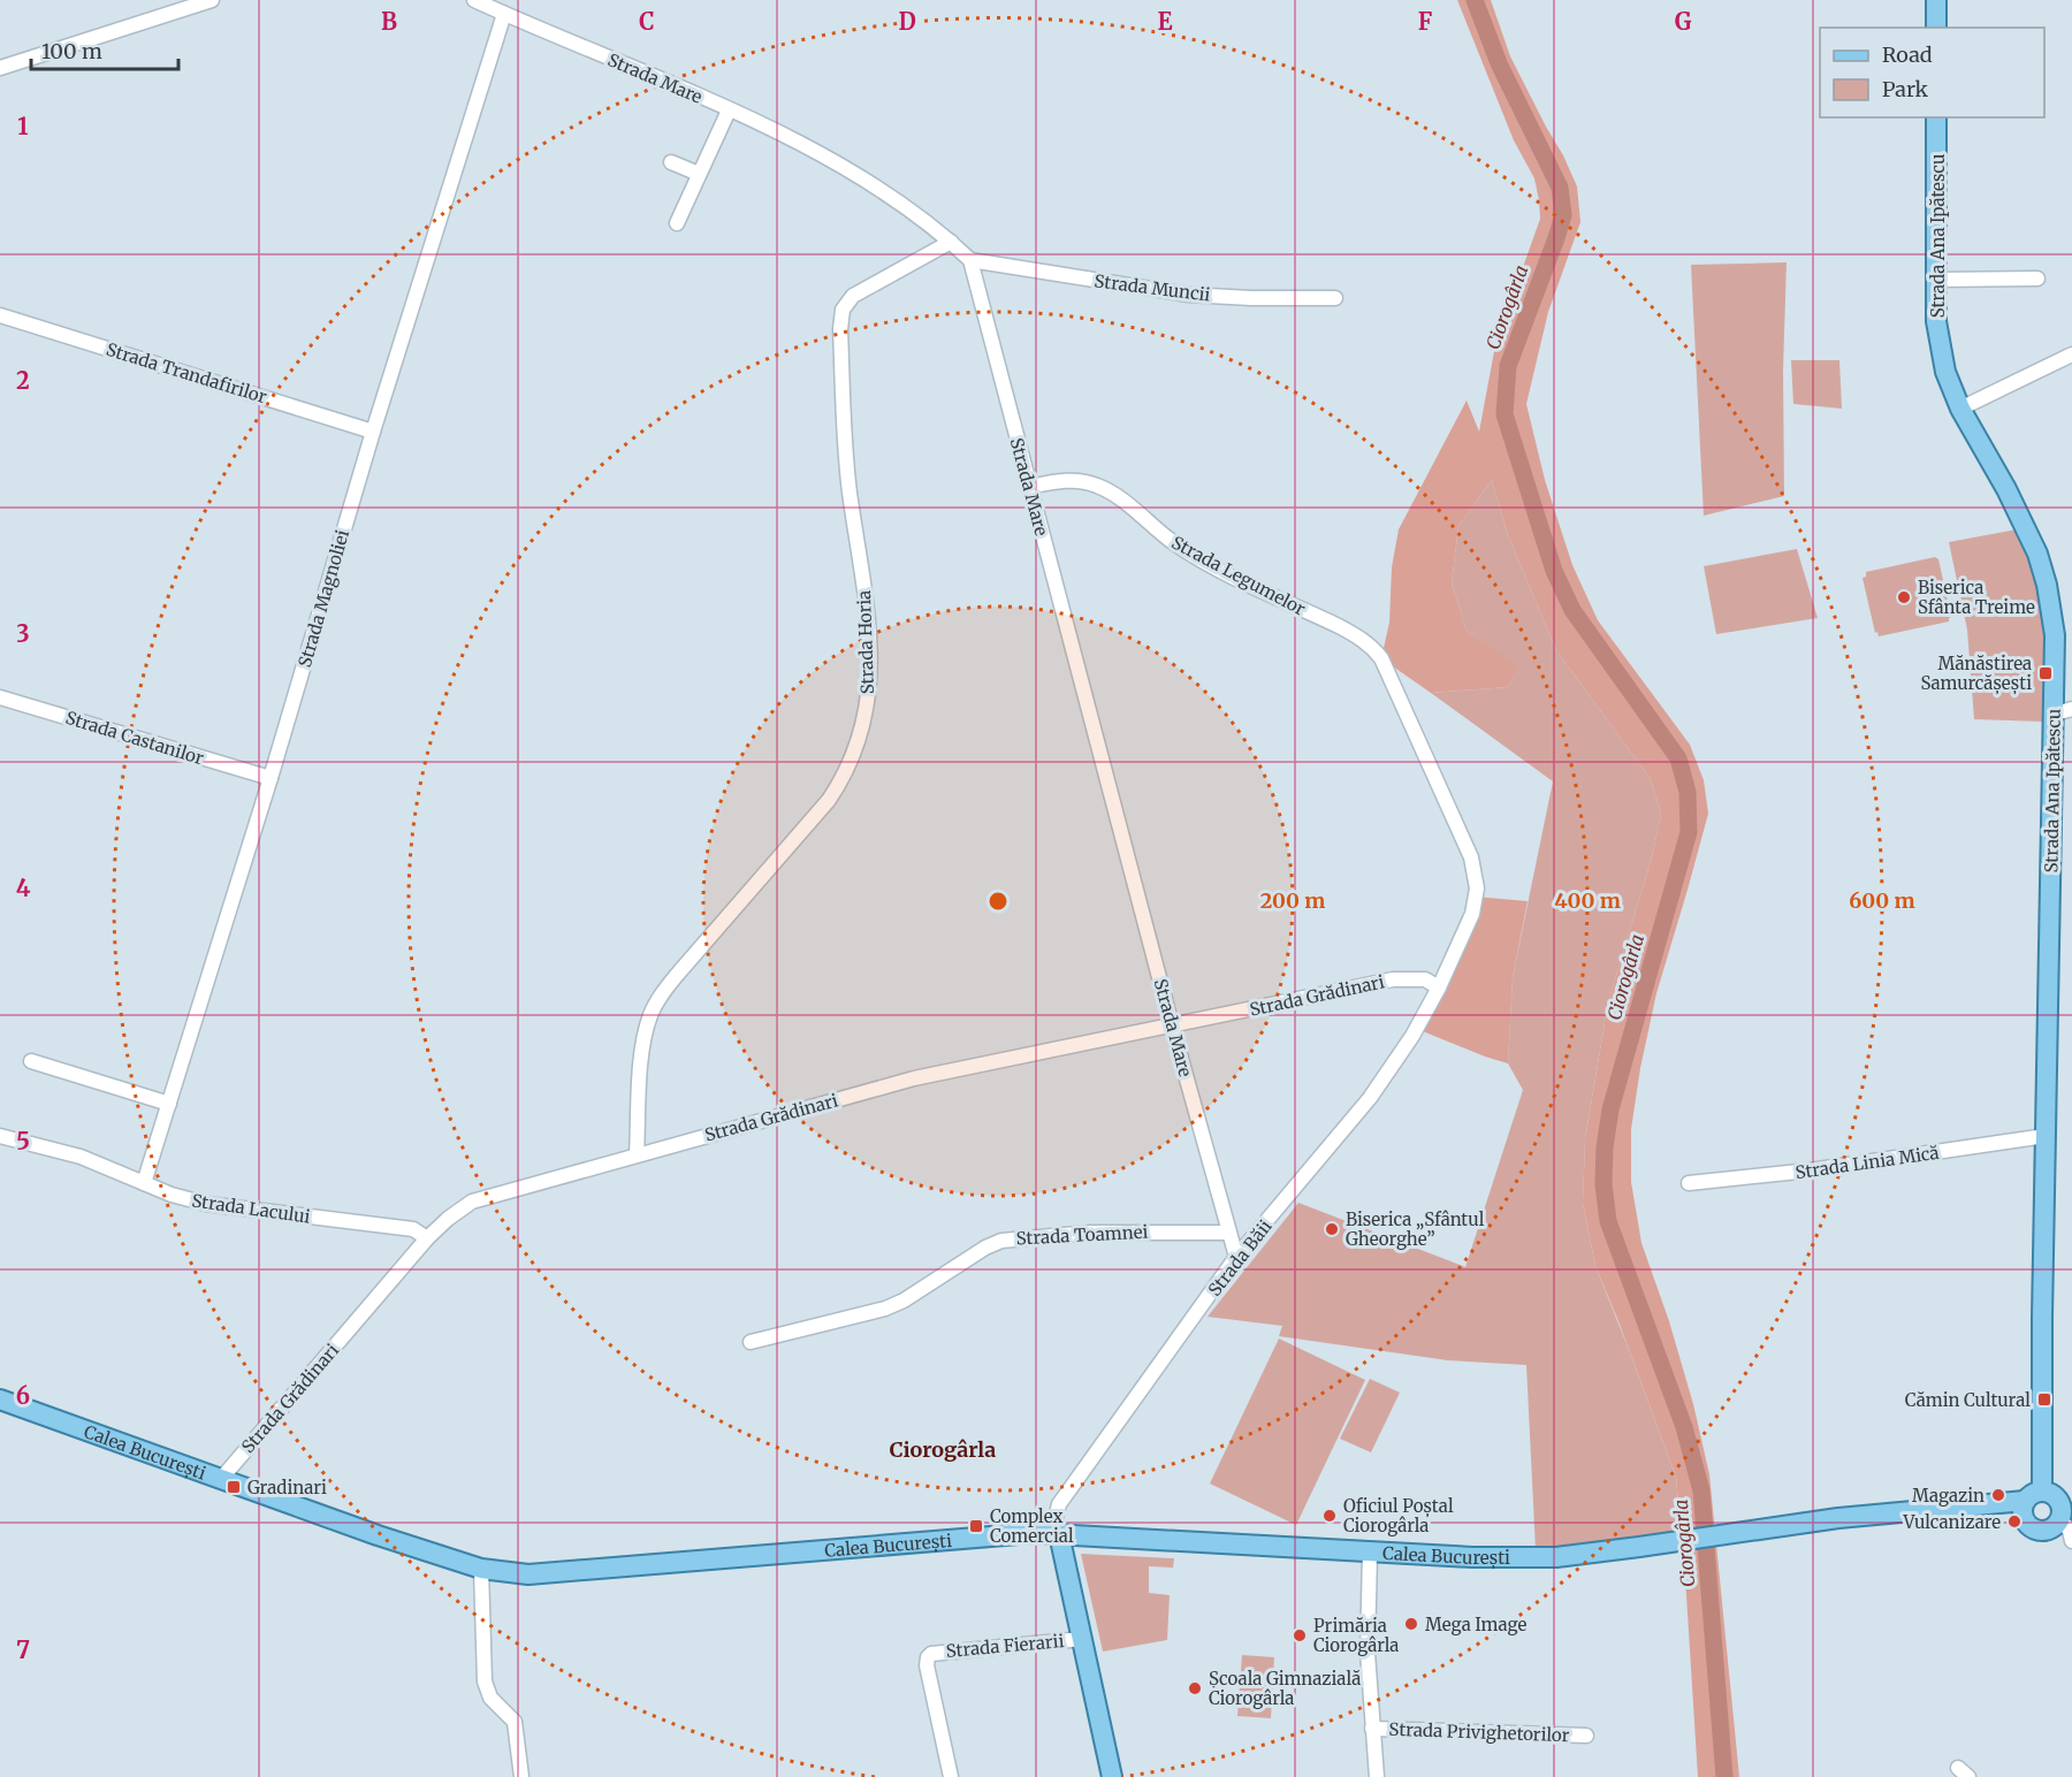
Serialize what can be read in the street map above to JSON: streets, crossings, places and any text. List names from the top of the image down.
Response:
{
  "streets": {
    "main road": ["Strada Ana Ipătescu", "Calea București"],
    "street": [
      "Strada Mare",
      "Strada Muncii",
      "Strada Trandafirilor",
      "Strada Legumelor",
      "Strada Magnoliei",
      "Strada Horia",
      "Strada Castanilor",
      "Strada Grădinari",
      "Strada Linia Mică",
      "Strada Lacului",
      "Strada Toamnei",
      "Strada Băii",
      "Strada Fierarii",
      "Strada Privighetorilor"
    ]
  },
  "crossings": [
    ["Strada Mare", "Strada Muncii"],
    ["Strada Mare", "Strada Legumelor"],
    ["Strada Mare", "Strada Magnoliei"],
    ["Strada Mare", "Strada Horia"],
    ["Strada Mare", "Strada Grădinari"],
    ["Strada Mare", "Strada Toamnei"],
    ["Strada Mare", "Strada Băii"],
    ["Strada Ana Ipătescu", "Strada Linia Mică"],
    ["Strada Ana Ipătescu", "Calea București"],
    ["Strada Trandafirilor", "Strada Magnoliei"],
    ["Strada Legumelor", "Strada Băii"],
    ["Strada Magnoliei", "Strada Castanilor"],
    ["Strada Magnoliei", "Strada Lacului"],
    ["Strada Horia", "Strada Grădinari"],
    ["Strada Grădinari", "Strada Lacului"],
    ["Strada Grădinari", "Strada Băii"],
    ["Strada Grădinari", "Calea București"],
    ["Strada Băii", "Calea București"]
  ],
  "districts": ["Ciorogârla"],
  "water": ["Ciorogârla"],
  "places": {
    "other": [
      "Biserica Sfânta Treime",
      "Biserica „Sfântul Gheorghe”",
      "Magazin",
      "Oficiul Poștal Ciorogârla",
      "Vulcanizare",
      "Mega Image",
      "Primăria Ciorogârla",
      "Școala Gimnazială Ciorogârla"
    ],
    "transit": [
      "Mănăstirea Samurcășești",
      "Cămin Cultural",
      "Gradinari",
      "Complex Comercial"
    ]
  },
  "legend": ["Road", "Park"],
  "scale_bar": "100 m",
  "grid": {
    "columns": [
      "B",
      "C",
      "D",
      "E",
      "F",
      "G"
    ],
    "rows": [
      "1",
      "2",
      "3",
      "4",
      "5",
      "6",
      "7"
    ]
  },
  "rings": ["200 m", "400 m", "600 m"]
}
